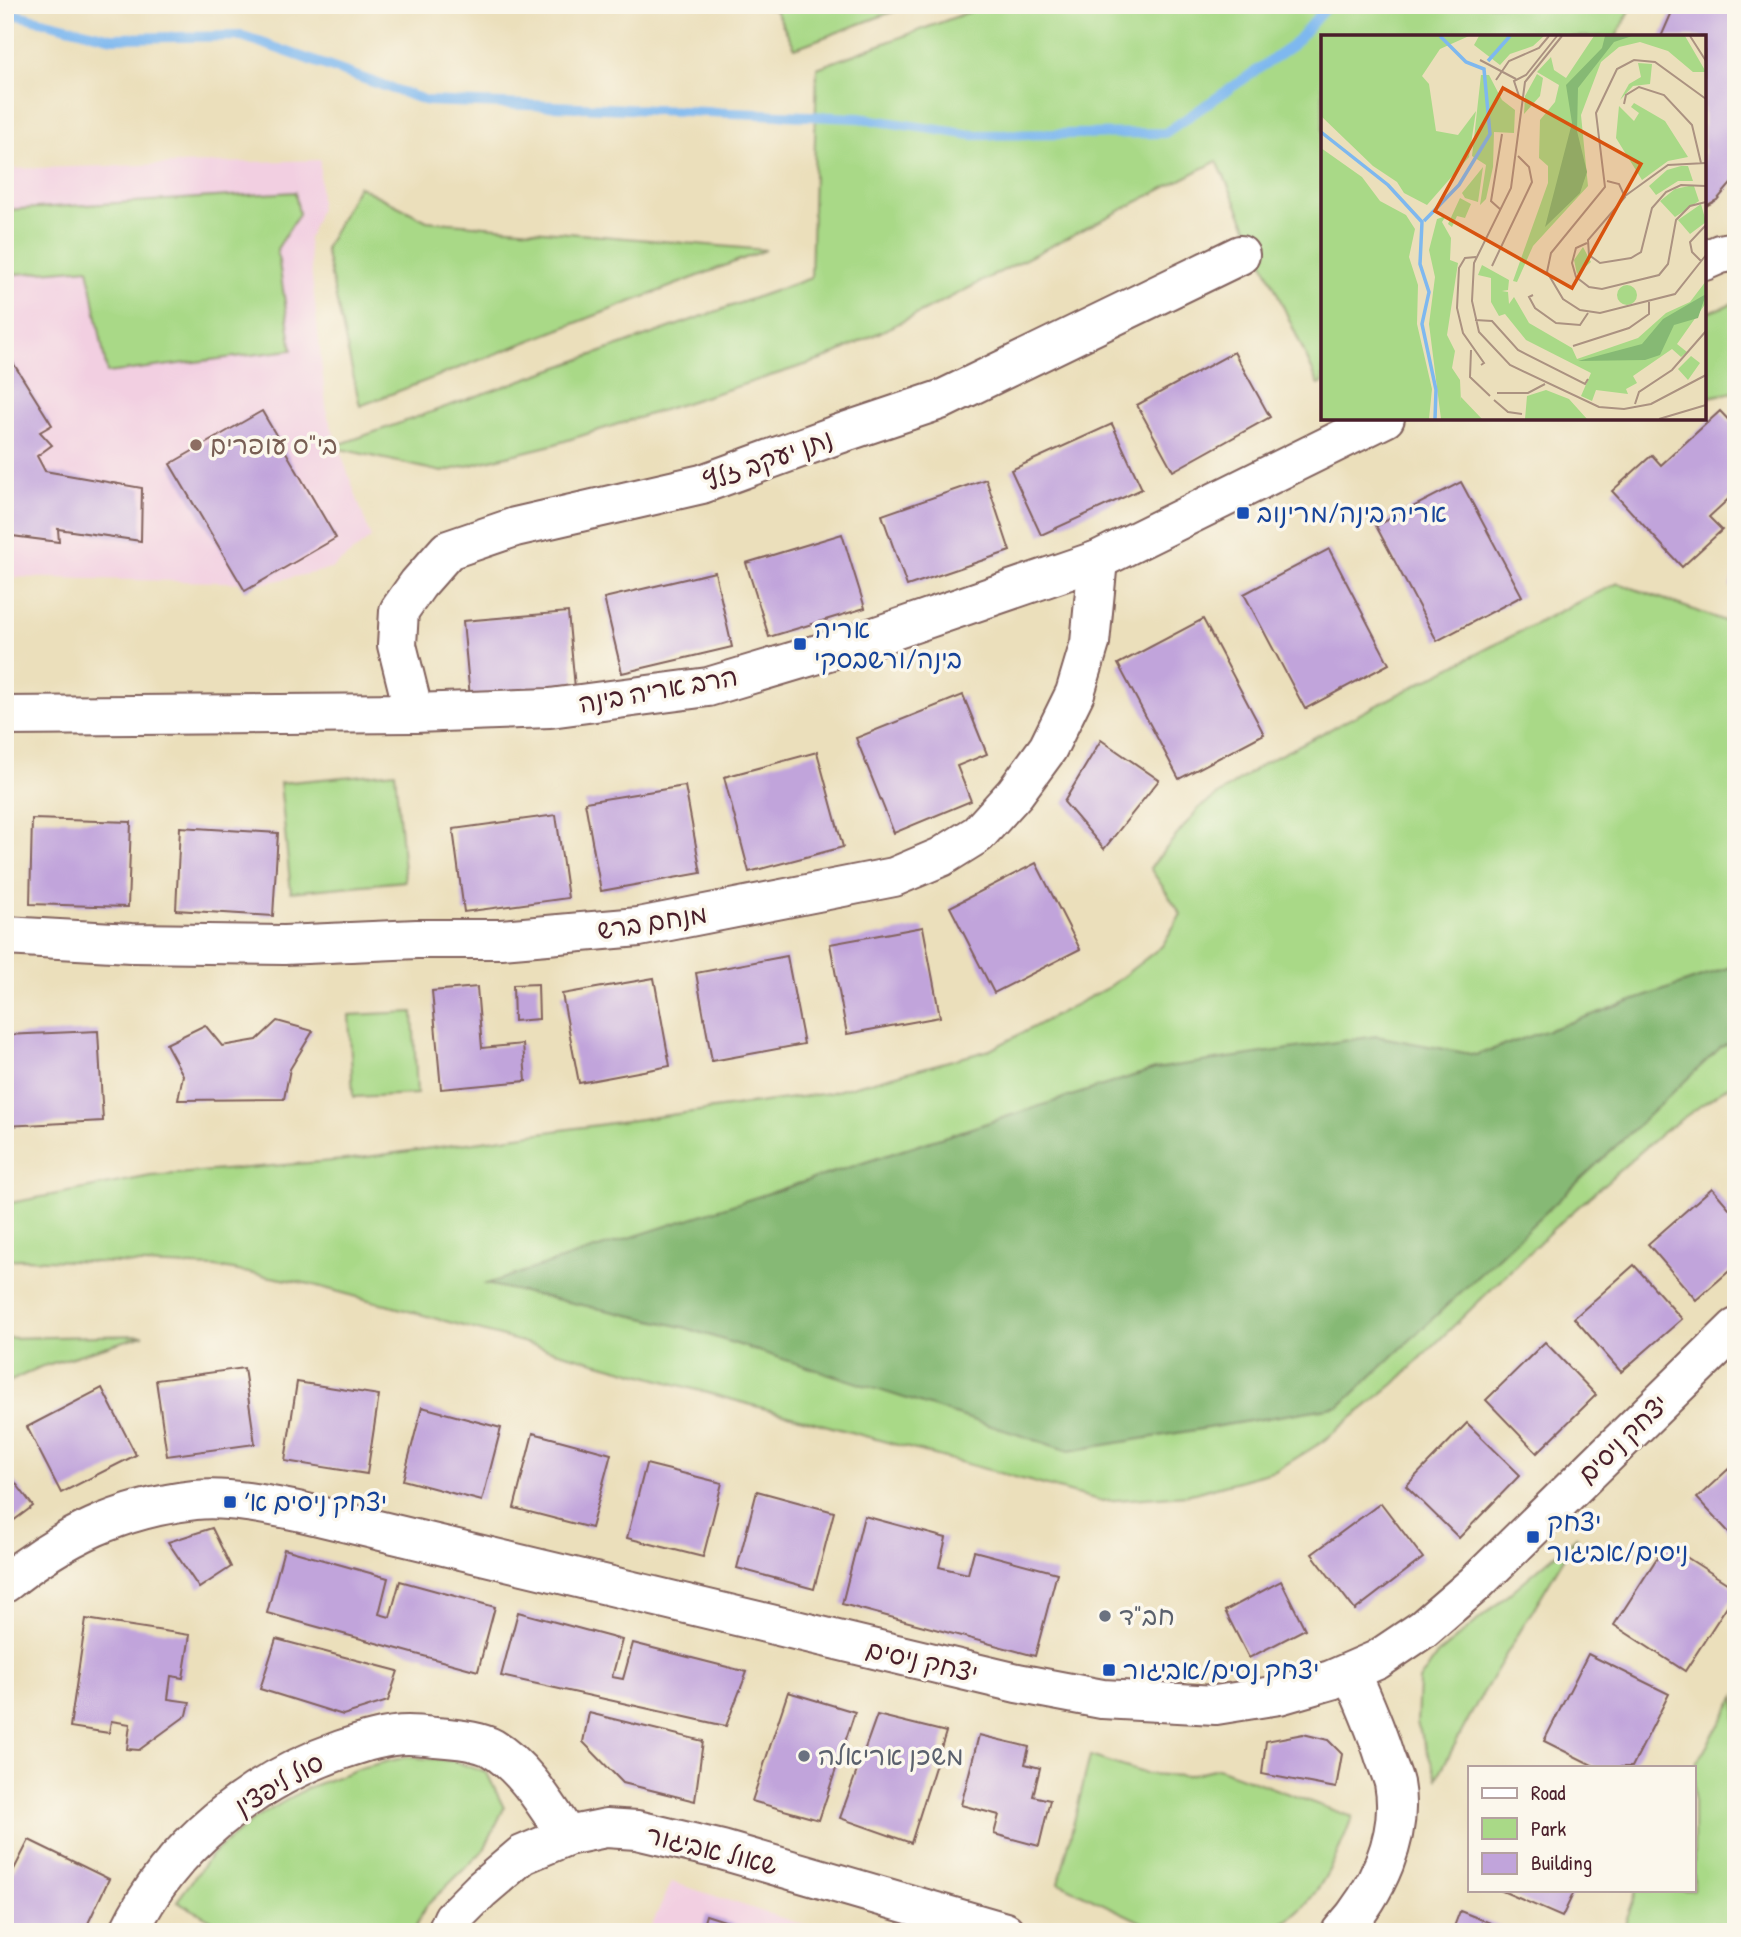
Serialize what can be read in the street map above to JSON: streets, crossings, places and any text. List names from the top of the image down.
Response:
{
  "streets": {
    "street": [
      "נתן יעקב זלץ",
      "הרב אריה בינה",
      "מנחם ברש",
      "יצחק ניסים",
      "סול ליפצין",
      "שאול אביגור"
    ]
  },
  "crossings": [
    ["נתן יעקב זלץ", "הרב אריה בינה"],
    ["הרב אריה בינה", "מנחם ברש"],
    ["סול ליפצין", "שאול אביגור"]
  ],
  "places": {
    "other": ["בי\"ס עופרים", "חב\"ד", "משכן אריאלה"],
    "transit": [
      "אריה בינה/מרינוב",
      "אריה בינה/ורשבסקי",
      "יצחק ניסים א׳",
      "יצחק ניסים/אביגור",
      "יצחק נסים/אביגור"
    ]
  },
  "legend": ["Road", "Park", "Building"]
}
